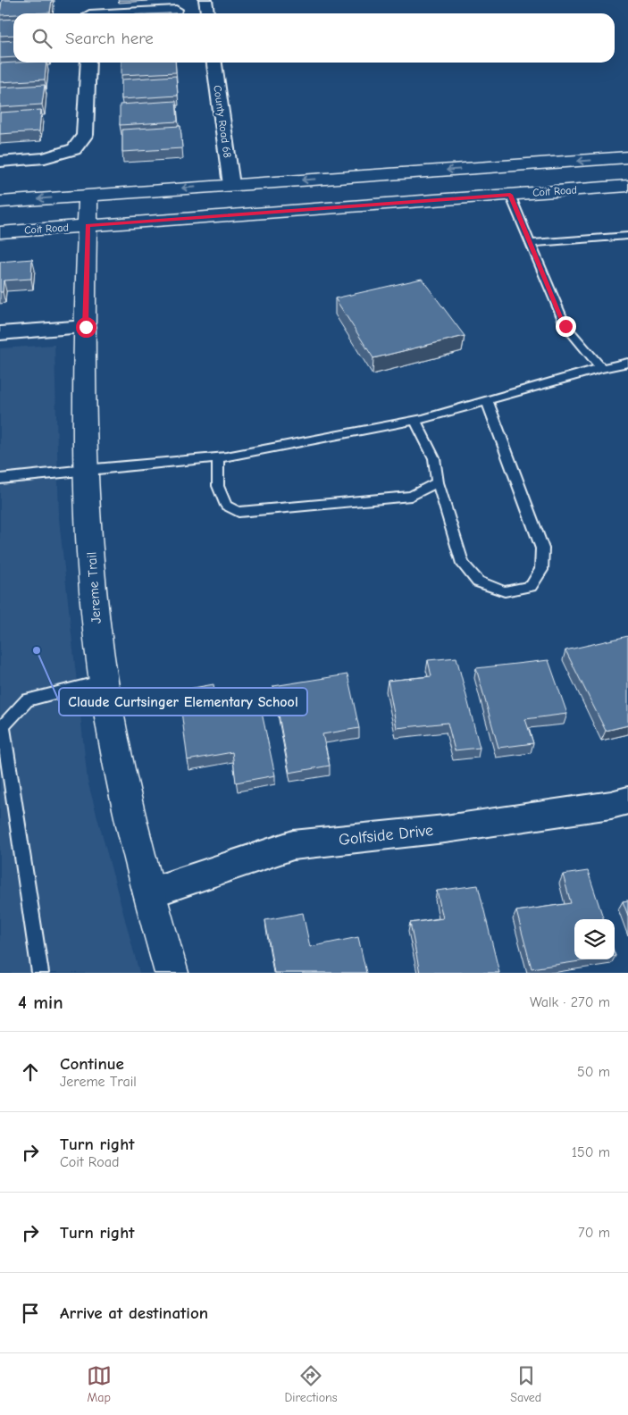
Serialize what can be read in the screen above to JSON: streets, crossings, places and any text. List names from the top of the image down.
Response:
{
  "streets": {
    "main road": ["Coit Road", "Jereme Trail"],
    "street": ["County Road 68", "Golfside Drive"]
  },
  "crossings": [
    ["Coit Road", "Jereme Trail"],
    ["Jereme Trail", "Golfside Drive"]
  ],
  "places": ["Claude Curtsinger Elementary School"],
  "page": {
    "search": "Search here",
    "heading": ["4 min", "Walk · 270 m"],
    "list": [
      ["Continue", "Jereme Trail", "50 m"],
      ["Turn right", "Coit Road", "150 m"],
      ["Turn right", "70 m"],
      "Arrive at destination"
    ],
    "nav": ["Map", "Directions", "Saved"]
  }
}
